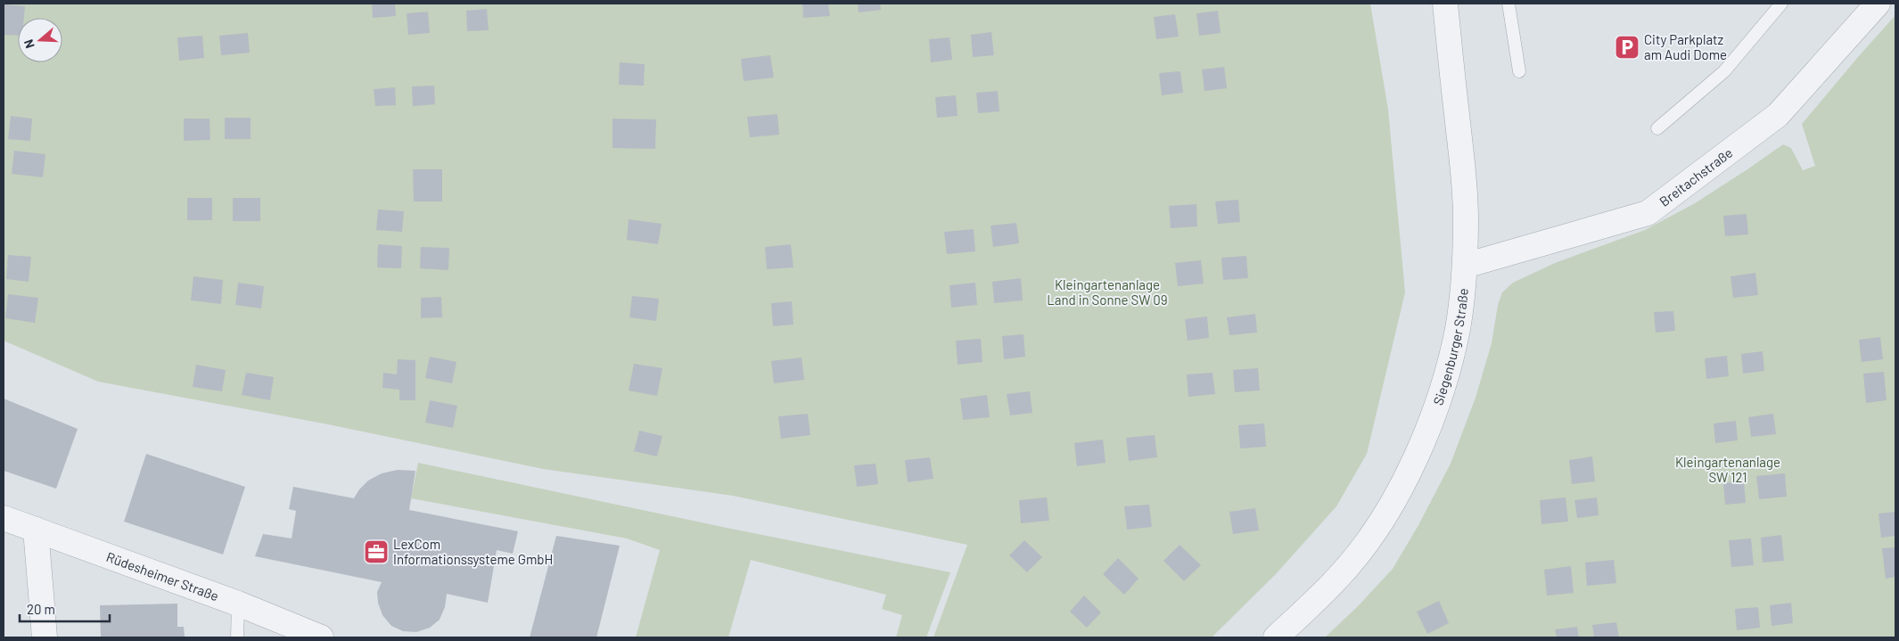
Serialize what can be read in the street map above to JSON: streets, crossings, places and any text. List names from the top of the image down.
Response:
{
  "streets": {
    "street": ["Breitachstraße", "Siegenburger Straße", "Rüdesheimer Straße"]
  },
  "crossings": [
    ["Breitachstraße", "Siegenburger Straße"]
  ],
  "parks": ["Kleingartenanlage Land in Sonne SW 09", "Kleingartenanlage SW 121"],
  "places": {
    "parking": ["City Parkplatz am Audi Dome"],
    "office": ["LexCom Informationssysteme GmbH"]
  },
  "scale_bar": "20 m",
  "north": "left"
}
